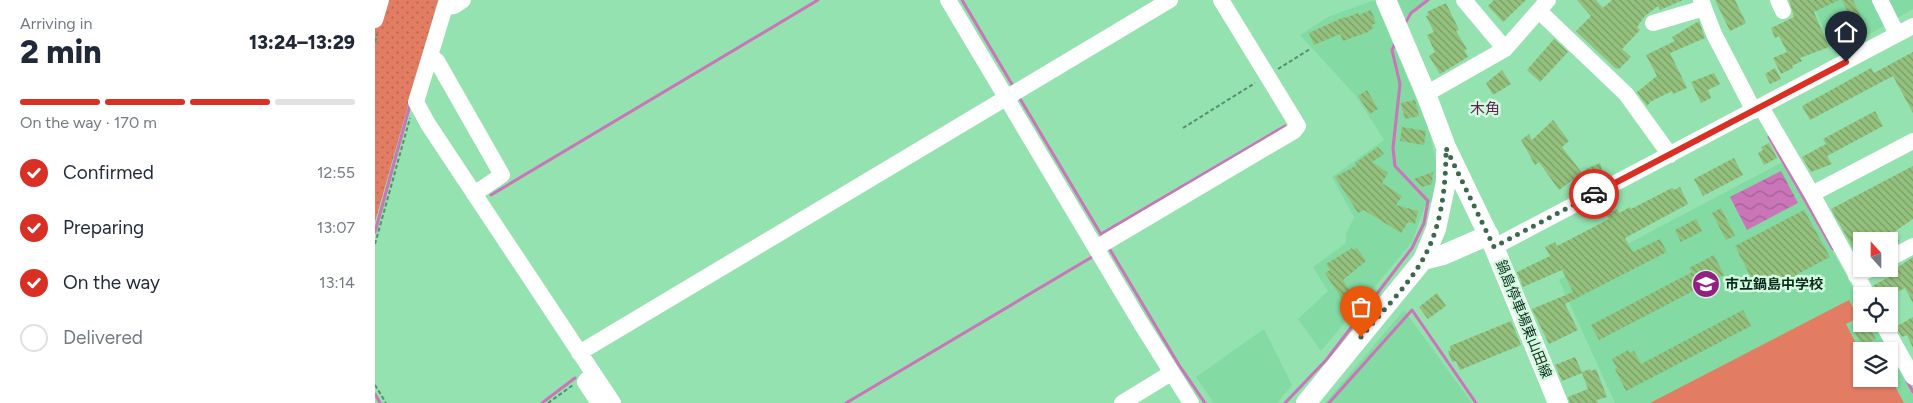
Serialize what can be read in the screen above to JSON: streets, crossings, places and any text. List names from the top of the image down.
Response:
{
  "streets": {
    "main road": ["鍋島停車場東山田線"]
  },
  "districts": ["木角"],
  "places": {
    "school or university": ["市立鍋島中学校"]
  },
  "north": "top",
  "page": {
    "heading": ["2 min", "Arriving in", "13:24–13:29"],
    "bar": "On the way · 170 m",
    "list": [
      ["Confirmed", "12:55"],
      ["Preparing", "13:07"],
      ["On the way", "13:14"],
      "Delivered"
    ]
  }
}
